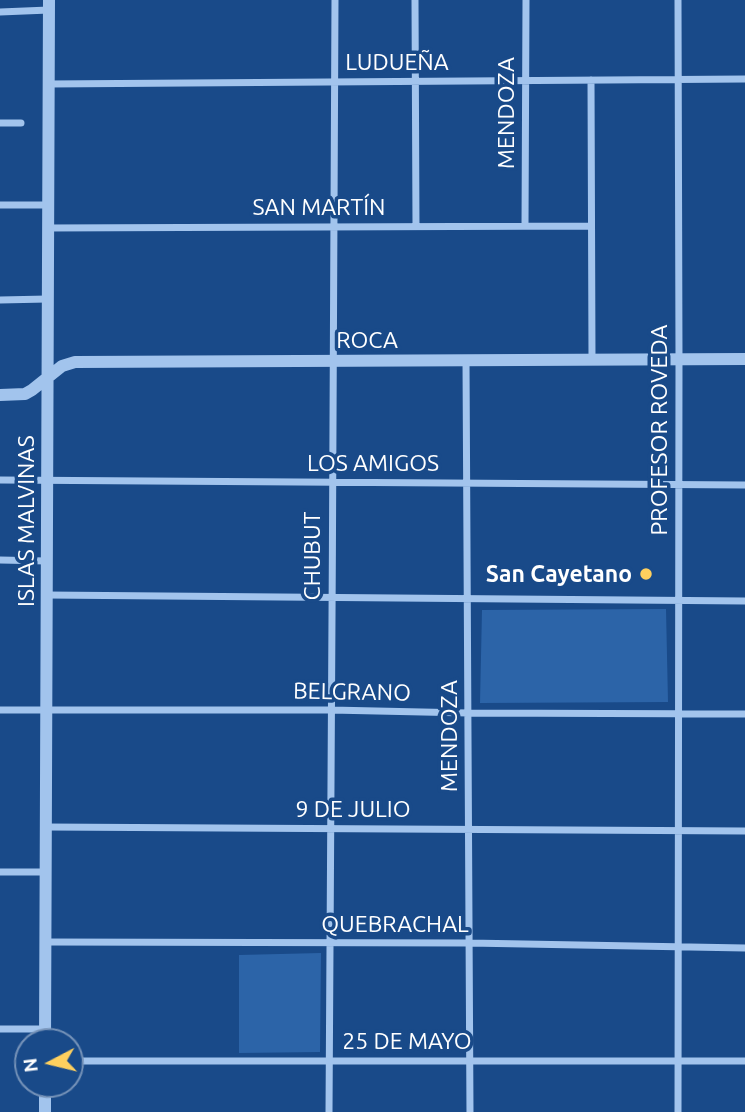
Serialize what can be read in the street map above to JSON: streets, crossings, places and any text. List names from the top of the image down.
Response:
{
  "streets": {
    "street": [
      "LUDUEÑA",
      "MENDOZA",
      "SAN MARTÍN",
      "ROCA",
      "PROFESOR ROVEDA",
      "LOS AMIGOS",
      "ISLAS MALVINAS",
      "CHUBUT",
      "BELGRANO",
      "9 DE JULIO",
      "QUEBRACHAL",
      "25 DE MAYO"
    ]
  },
  "crossings": [
    ["LUDUEÑA", "MENDOZA"],
    ["LUDUEÑA", "PROFESOR ROVEDA"],
    ["LUDUEÑA", "ISLAS MALVINAS"],
    ["LUDUEÑA", "CHUBUT"],
    ["MENDOZA", "SAN MARTÍN"],
    ["MENDOZA", "ROCA"],
    ["MENDOZA", "LOS AMIGOS"],
    ["MENDOZA", "BELGRANO"],
    ["MENDOZA", "9 DE JULIO"],
    ["MENDOZA", "QUEBRACHAL"],
    ["MENDOZA", "25 DE MAYO"],
    ["SAN MARTÍN", "ISLAS MALVINAS"],
    ["SAN MARTÍN", "CHUBUT"],
    ["ROCA", "PROFESOR ROVEDA"],
    ["ROCA", "ISLAS MALVINAS"],
    ["ROCA", "CHUBUT"],
    ["PROFESOR ROVEDA", "LOS AMIGOS"],
    ["PROFESOR ROVEDA", "BELGRANO"],
    ["PROFESOR ROVEDA", "9 DE JULIO"],
    ["PROFESOR ROVEDA", "QUEBRACHAL"],
    ["PROFESOR ROVEDA", "25 DE MAYO"],
    ["LOS AMIGOS", "ISLAS MALVINAS"],
    ["LOS AMIGOS", "CHUBUT"],
    ["ISLAS MALVINAS", "BELGRANO"],
    ["ISLAS MALVINAS", "9 DE JULIO"],
    ["ISLAS MALVINAS", "QUEBRACHAL"],
    ["CHUBUT", "BELGRANO"],
    ["CHUBUT", "9 DE JULIO"],
    ["CHUBUT", "QUEBRACHAL"],
    ["CHUBUT", "25 DE MAYO"]
  ],
  "places": ["San Cayetano"],
  "north": "left"
}
